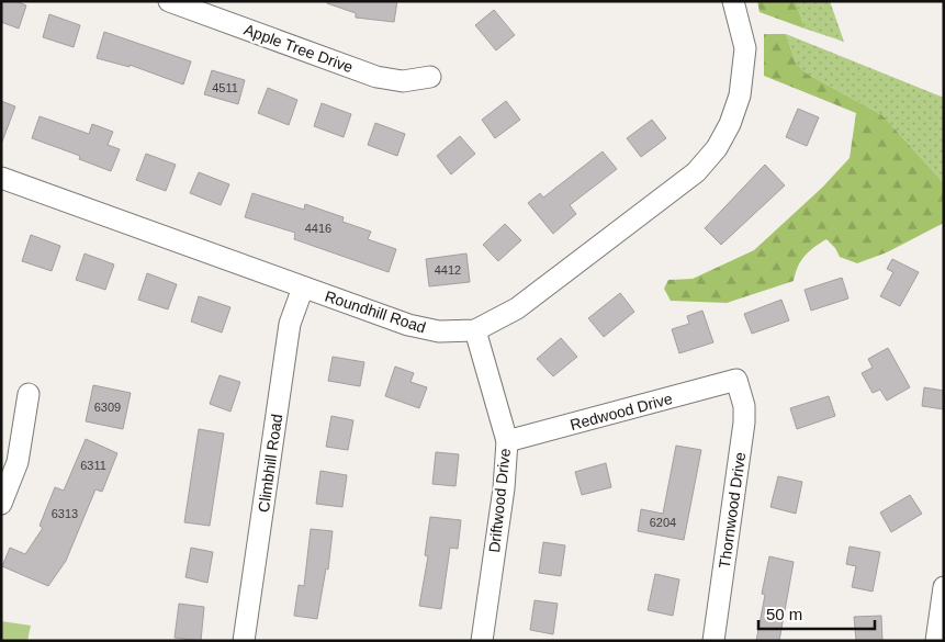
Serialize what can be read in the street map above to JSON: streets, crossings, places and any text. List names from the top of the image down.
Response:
{
  "streets": {
    "street": [
      "Apple Tree Drive",
      "Roundhill Road",
      "Redwood Drive",
      "Climbhill Road",
      "Driftwood Drive",
      "Thornwood Drive"
    ]
  },
  "crossings": [
    ["Roundhill Road", "Climbhill Road"],
    ["Roundhill Road", "Driftwood Drive"],
    ["Redwood Drive", "Driftwood Drive"],
    ["Redwood Drive", "Thornwood Drive"]
  ],
  "house_numbers": [
    "4511",
    "4416",
    "4412",
    "6309",
    "6311",
    "6313",
    "6204"
  ],
  "scale_bar": "50 m"
}
